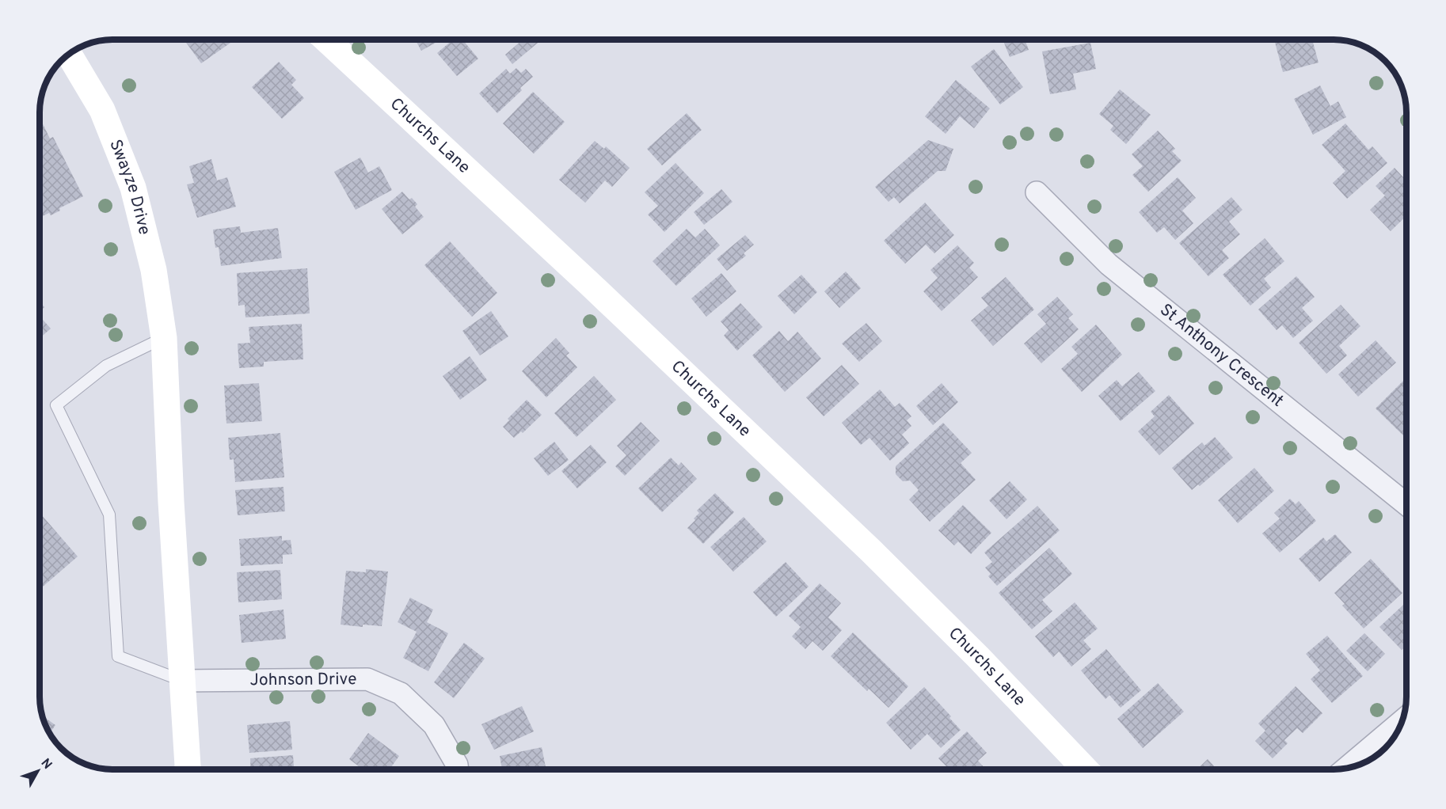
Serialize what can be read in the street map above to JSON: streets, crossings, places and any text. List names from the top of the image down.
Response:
{
  "streets": {
    "street": [
      "Churchs Lane",
      "Swayze Drive",
      "St Anthony Crescent",
      "Johnson Drive"
    ]
  },
  "crossings": [
    ["Swayze Drive", "Johnson Drive"]
  ],
  "north": "top right"
}
